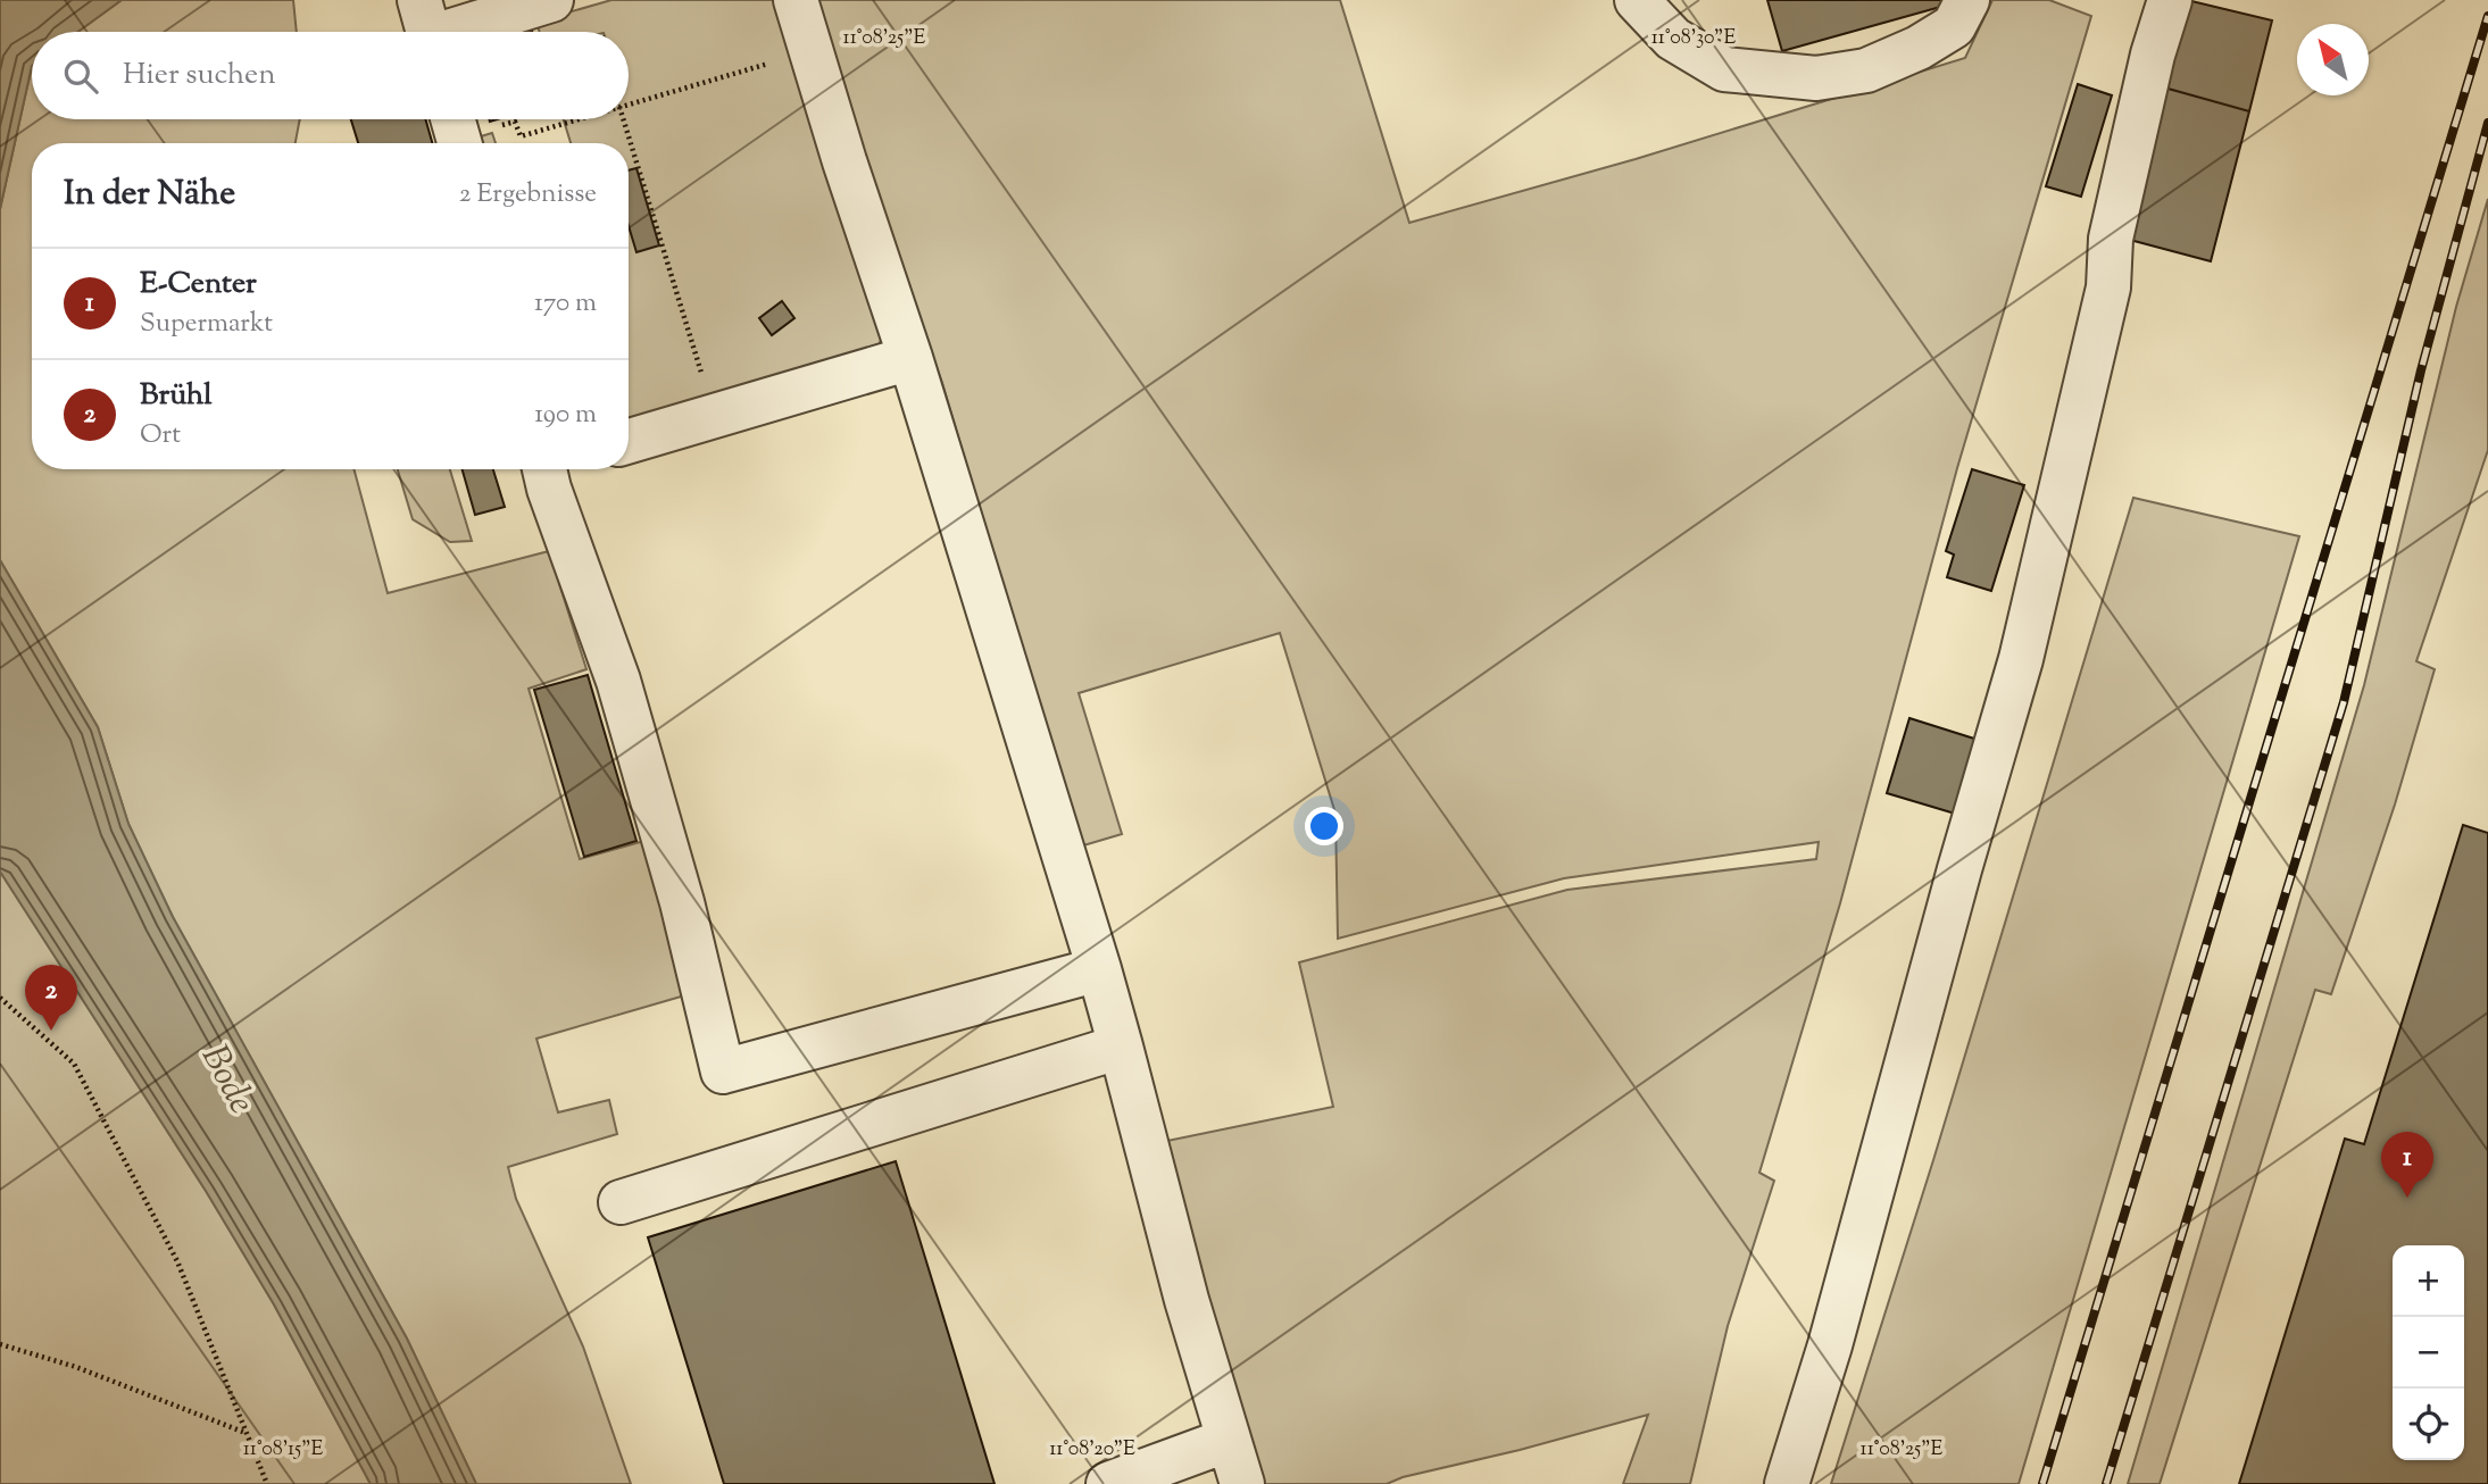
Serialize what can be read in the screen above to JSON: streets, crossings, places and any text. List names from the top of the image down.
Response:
{
  "water": ["Bode"],
  "north": "top left",
  "page": {
    "search": "Hier suchen",
    "heading": ["In der Nähe", "2 Ergebnisse"],
    "list": [
      {
        "mark": "1",
        "name": "E-Center",
        "note": "Supermarkt",
        "value": "170 m"
      },
      {
        "mark": "2",
        "name": "Brühl",
        "note": "Ort",
        "value": "190 m"
      }
    ],
    "pins": ["2", "1"],
    "map_buttons": ["+", "−"]
  },
  "coordinates": [
    "11°08'25\"E",
    "11°08'30\"E",
    "11°08'15\"E",
    "11°08'20\"E"
  ]
}
